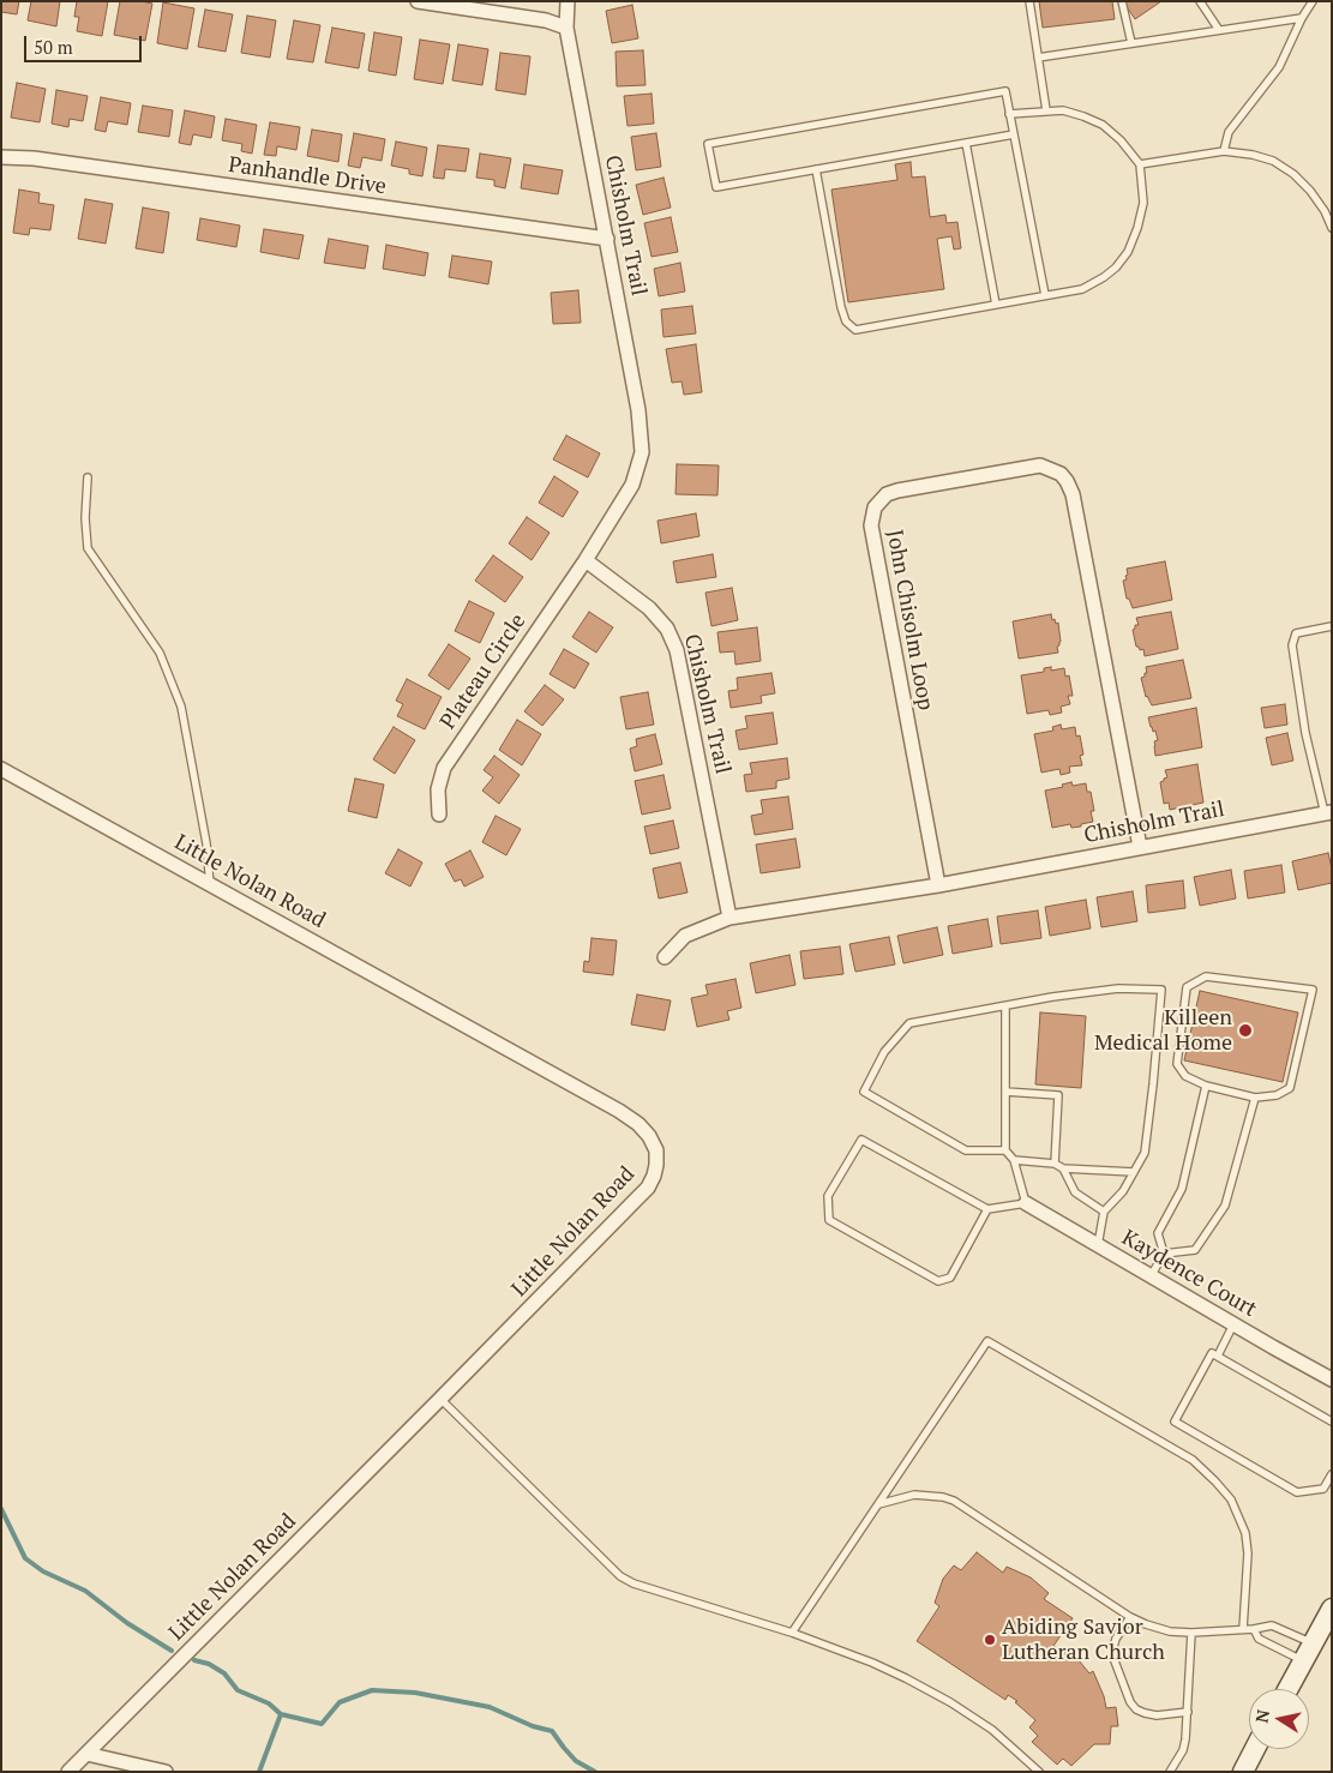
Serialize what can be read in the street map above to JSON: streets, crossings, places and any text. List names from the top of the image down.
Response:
{
  "streets": {
    "street": [
      "Panhandle Drive",
      "Chisholm Trail",
      "John Chisolm Loop",
      "Plateau Circle",
      "Little Nolan Road",
      "Kaydence Court"
    ]
  },
  "crossings": [
    ["Panhandle Drive", "Chisholm Trail"],
    ["Chisholm Trail", "John Chisolm Loop"],
    ["Chisholm Trail", "Plateau Circle"]
  ],
  "places": ["Killeen Medical Home", "Abiding Savior Lutheran Church"],
  "scale_bar": "50 m",
  "north": "left"
}
